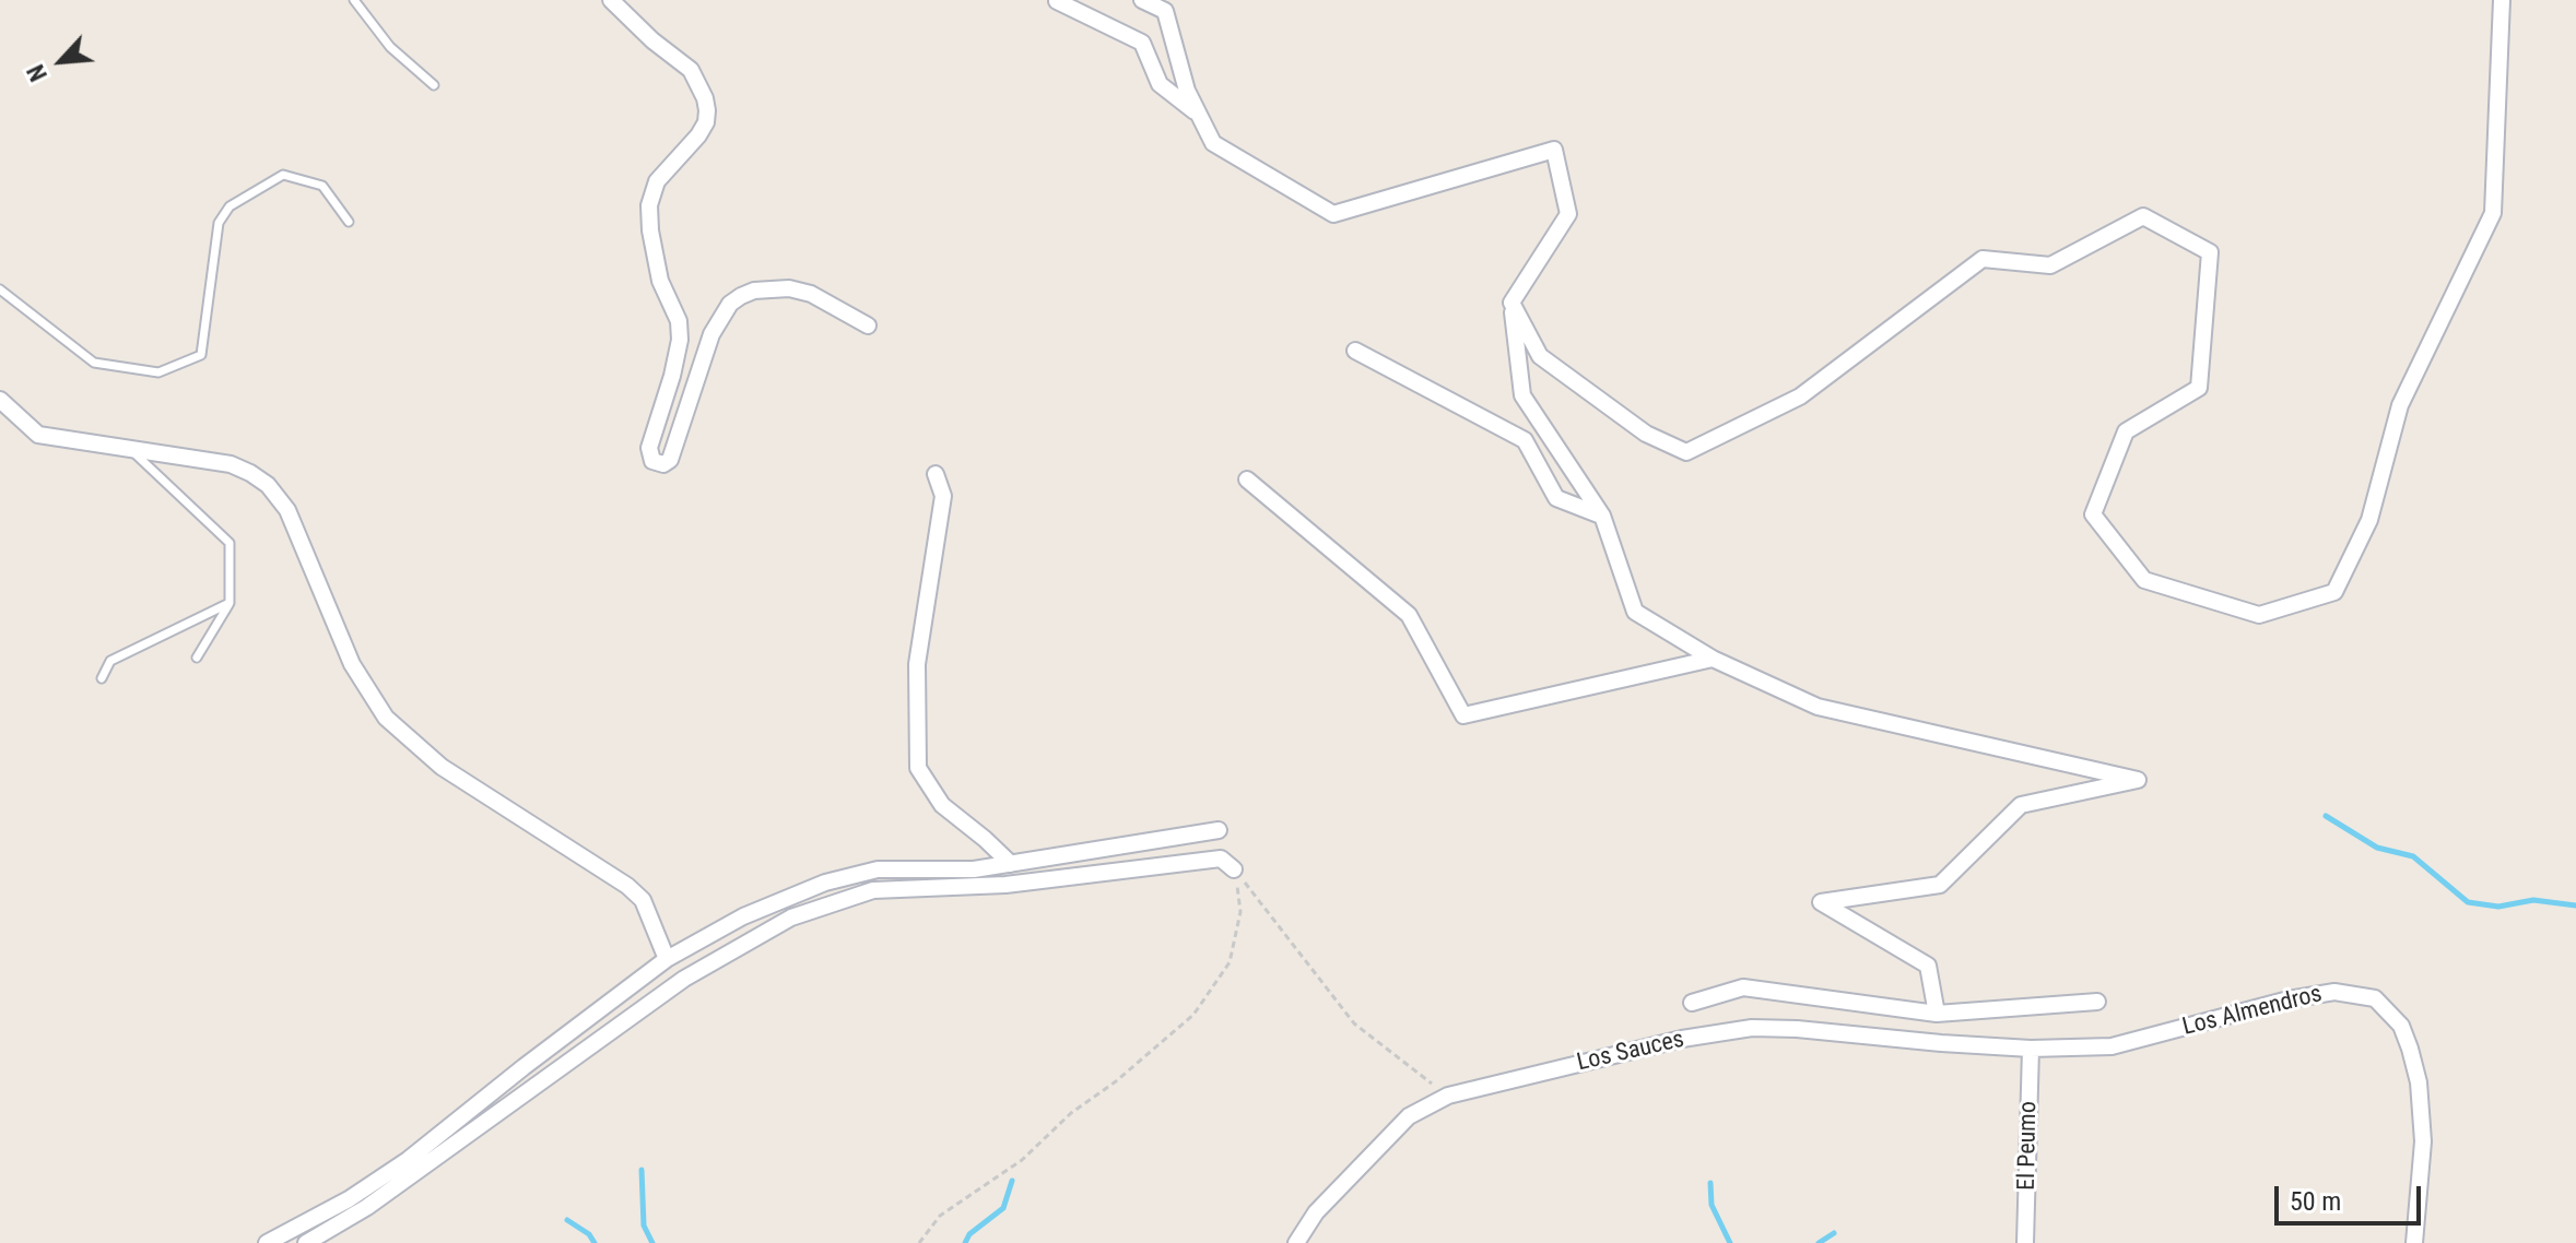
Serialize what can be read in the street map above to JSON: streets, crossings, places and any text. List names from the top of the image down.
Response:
{
  "streets": {
    "street": ["Los Almendros", "Los Sauces", "El Peumo"]
  },
  "crossings": [
    ["Los Almendros", "Los Sauces"],
    ["Los Almendros", "El Peumo"],
    ["Los Sauces", "El Peumo"]
  ],
  "scale_bar": "50 m",
  "north": "bottom left"
}
